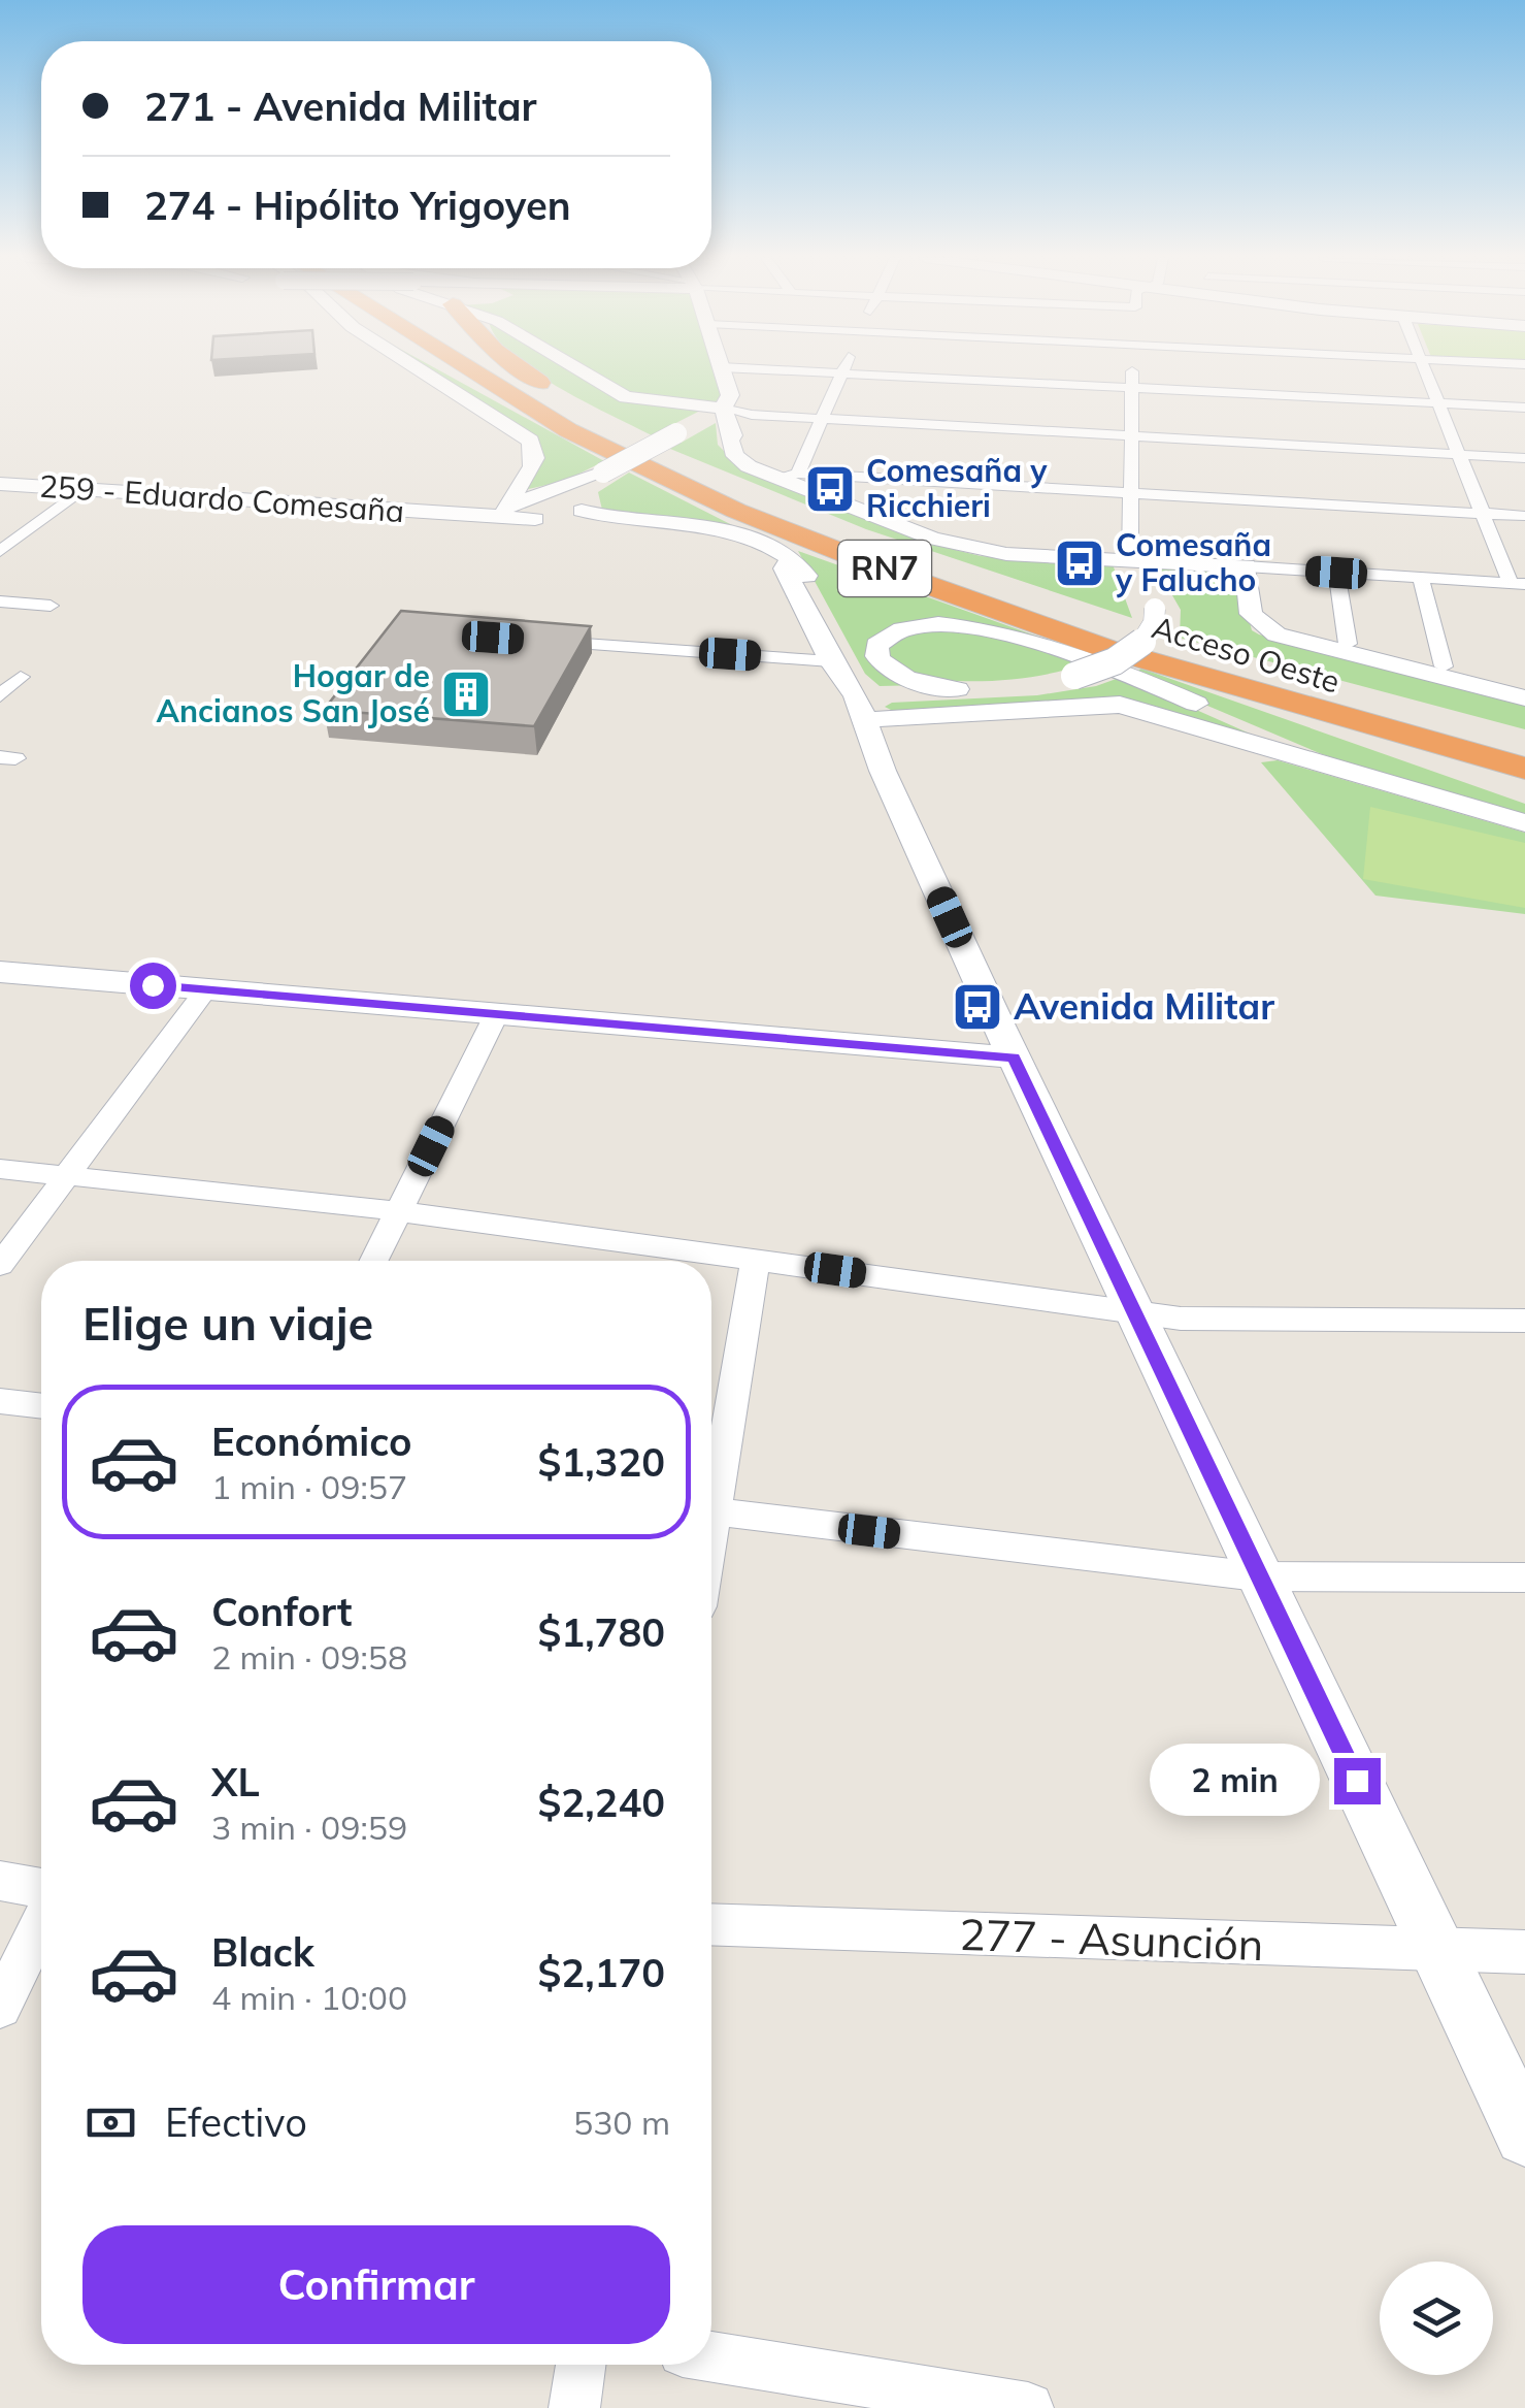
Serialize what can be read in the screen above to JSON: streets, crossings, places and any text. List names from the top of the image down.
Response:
{
  "streets": {
    "highway": ["RN7", "Acceso Oeste"],
    "street": ["259 - Eduardo Comesaña", "277 - Asunción"]
  },
  "places": {
    "bus stop": ["Comesaña y Ricchieri", "Comesaña y Falucho", "Avenida Militar"],
    "building": ["Hogar de Ancianos San José"]
  },
  "page": {
    "banner": ["271 - Avenida Militar", "274 - Hipólito Yrigoyen"],
    "heading": "Elige un viaje",
    "list": [
      {
        "name": "Económico",
        "note": "1 min · 09:57",
        "value": "$1,320"
      },
      {
        "name": "Confort",
        "note": "2 min · 09:58",
        "value": "$1,780"
      },
      {
        "name": "XL",
        "note": "3 min · 09:59",
        "value": "$2,240"
      },
      {
        "name": "Black",
        "note": "4 min · 10:00",
        "value": "$2,170"
      }
    ],
    "bubble": "2 min",
    "pay": ["Efectivo", "530 m"],
    "buttons": "Confirmar"
  }
}
